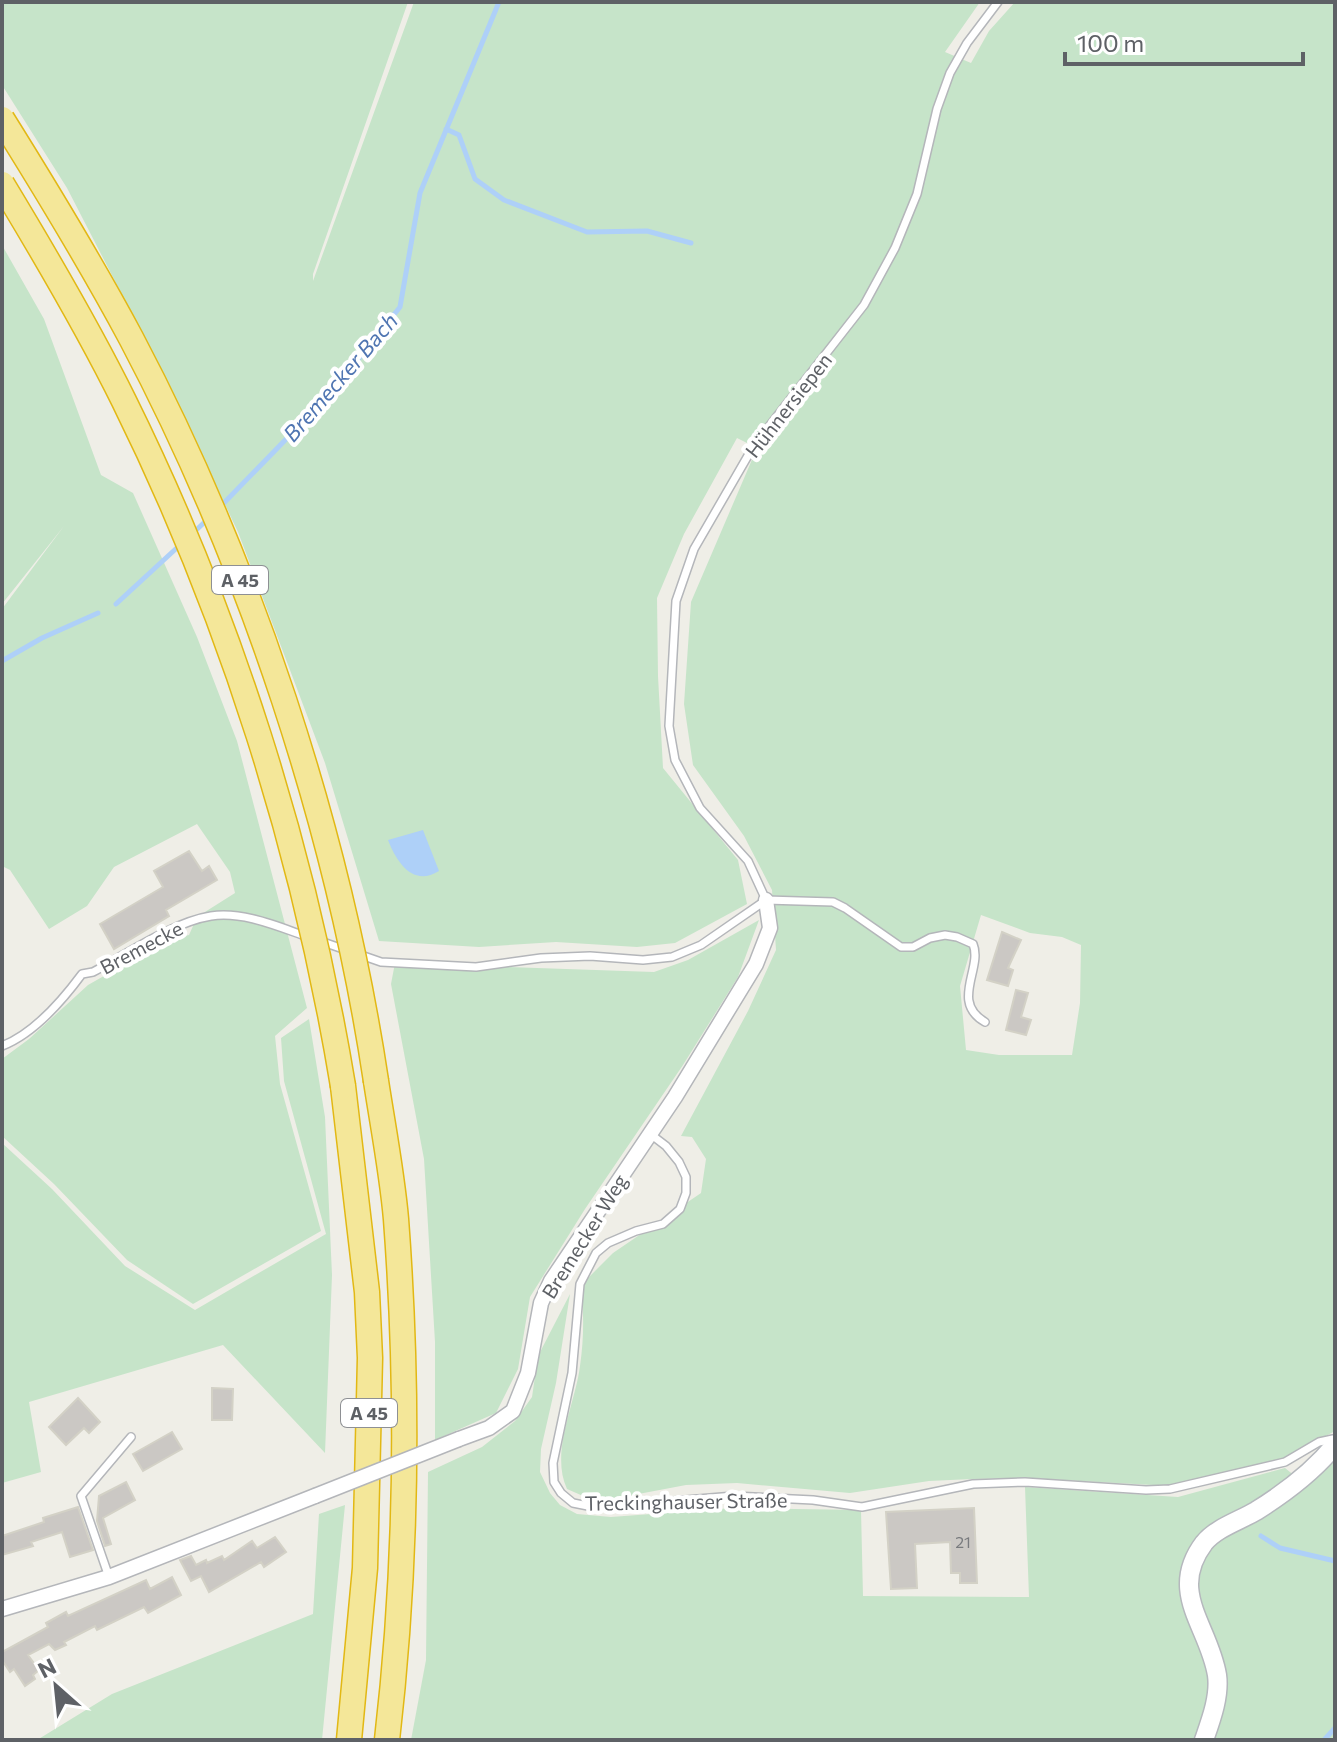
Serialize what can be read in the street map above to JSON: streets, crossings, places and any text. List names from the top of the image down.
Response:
{
  "streets": {
    "highway": ["A 45"],
    "street": ["Bremecker Weg"],
    "lane": ["Hühnersiepen", "Bremecke", "Treckinghauser Straße"]
  },
  "crossings": [
    ["Hühnersiepen", "Bremecke"],
    ["Hühnersiepen", "Bremecker Weg"],
    ["Bremecke", "Bremecker Weg"],
    ["Bremecker Weg", "Treckinghauser Straße"]
  ],
  "water": ["Bremecker Bach"],
  "house_numbers": ["21"],
  "scale_bar": "100 m",
  "north": "top left"
}
